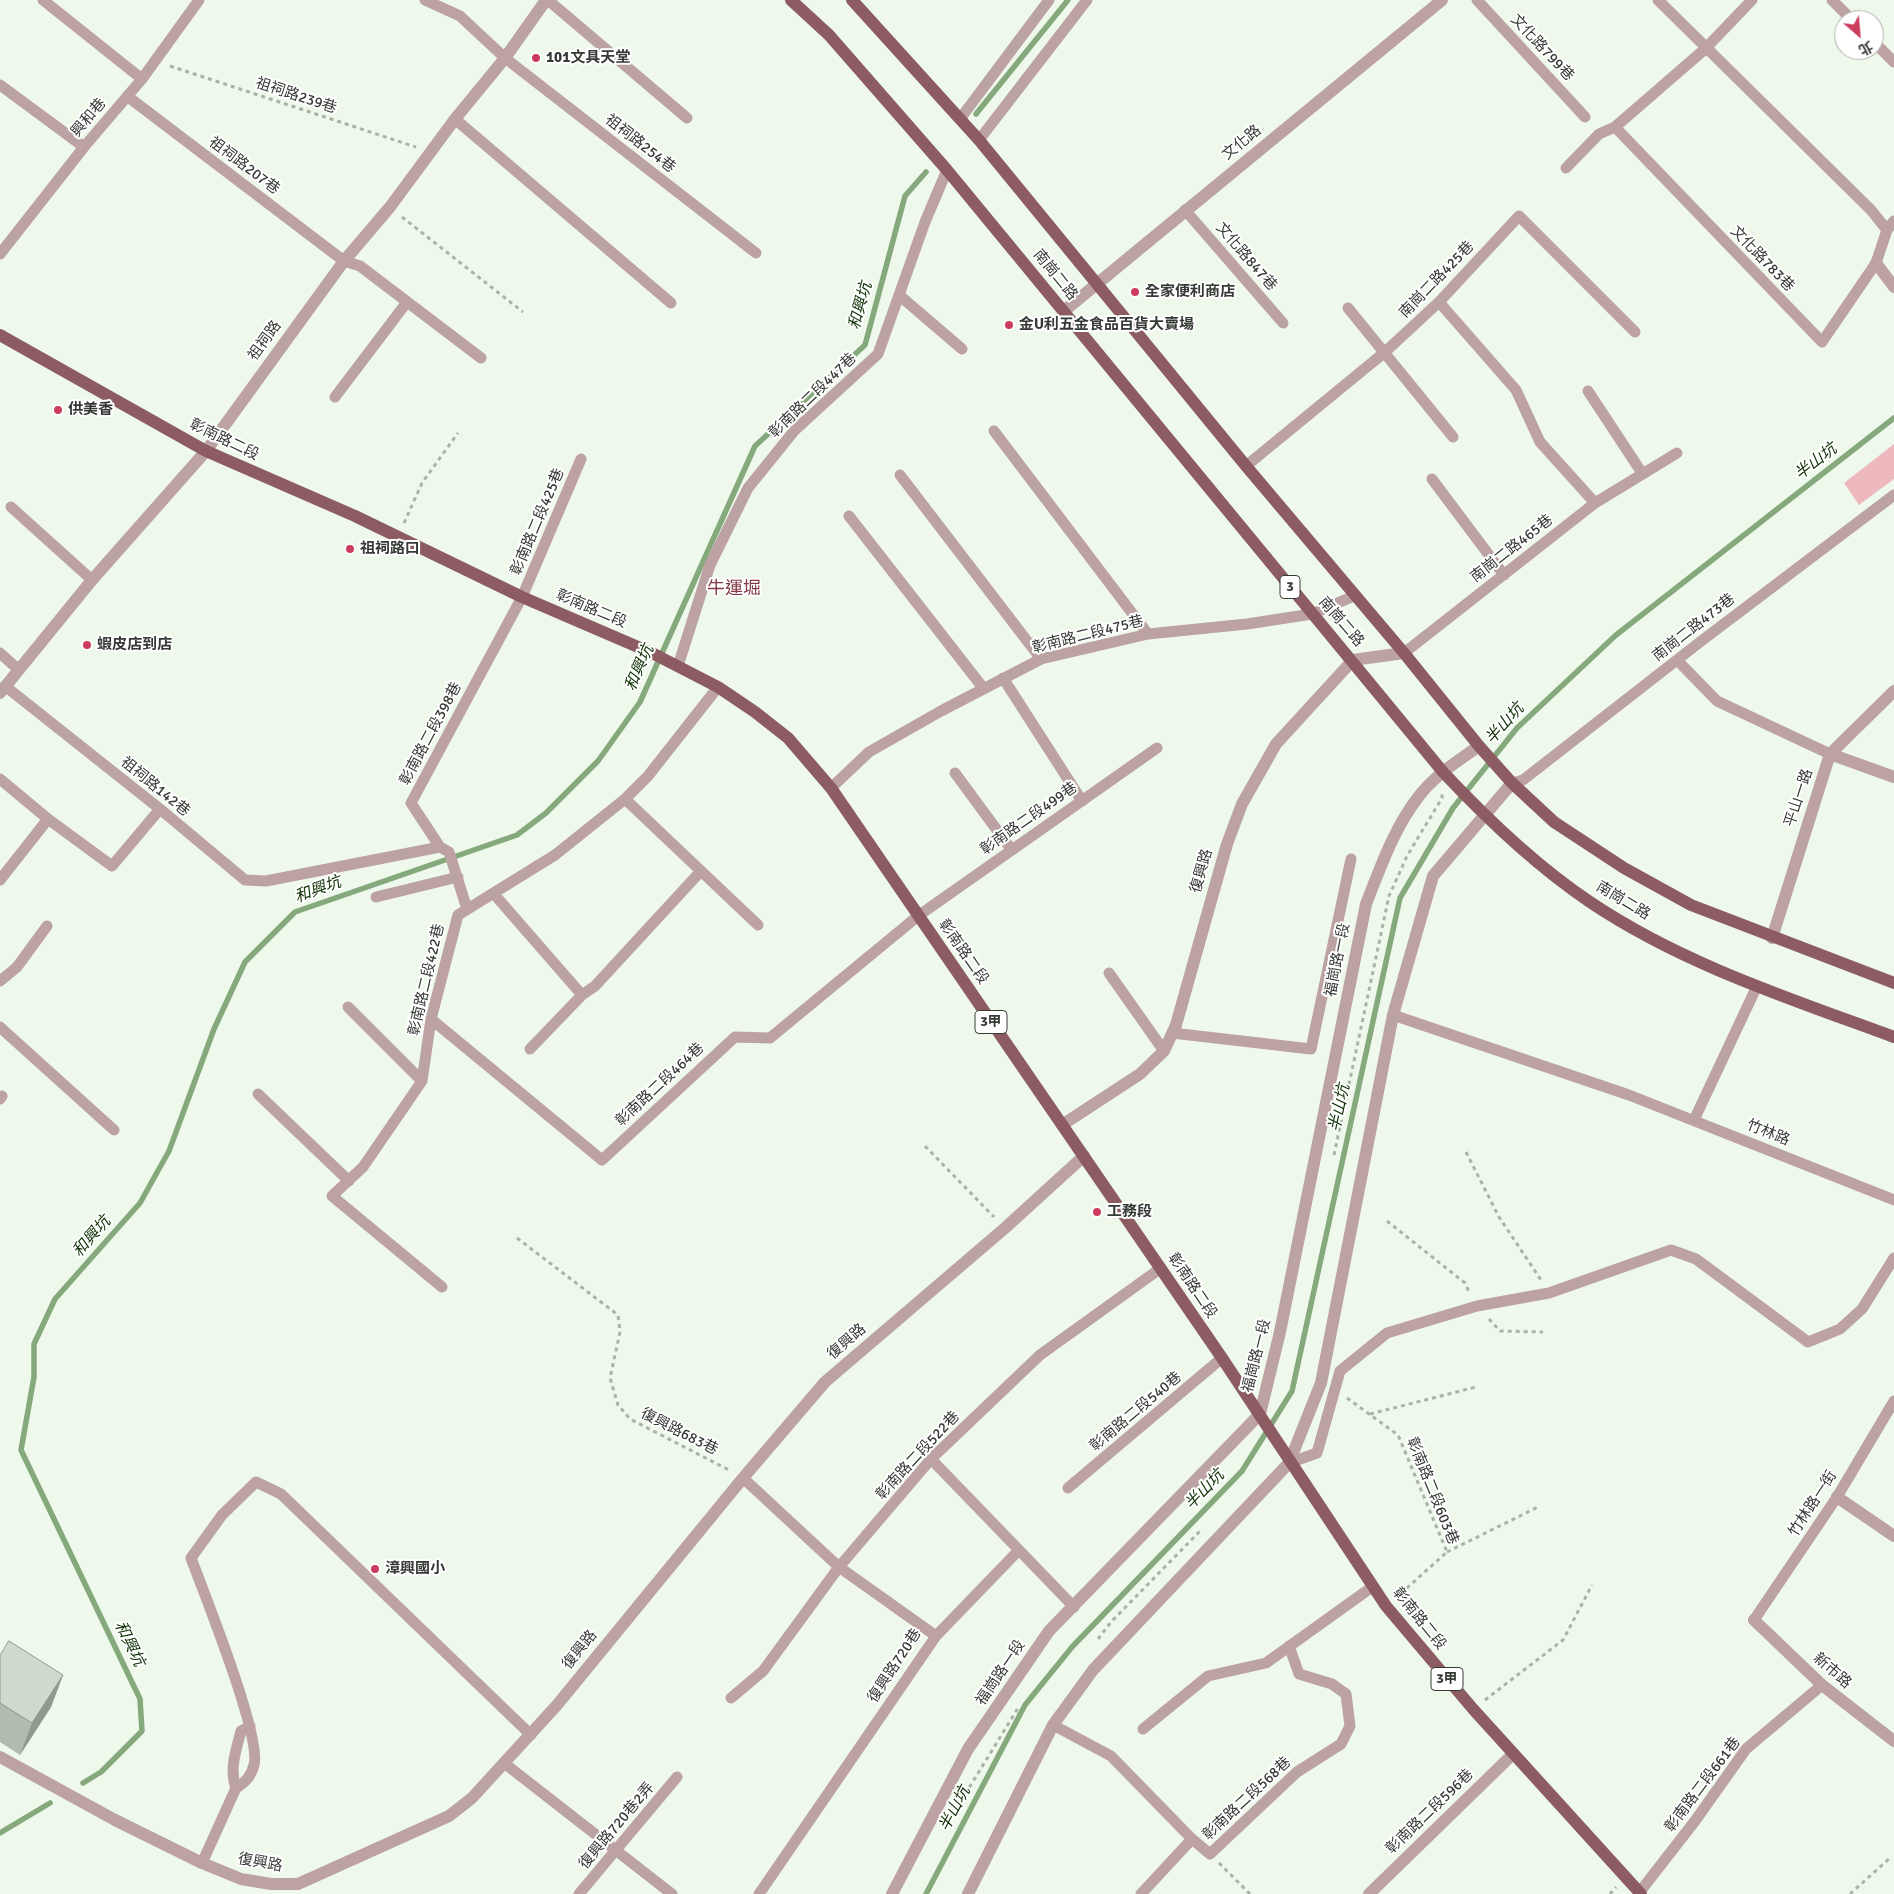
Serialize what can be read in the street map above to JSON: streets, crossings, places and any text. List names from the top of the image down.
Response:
{
  "streets": {
    "main road": [
      "南崗二路",
      "彰南路二段",
      "3",
      "3甲"
    ],
    "street": [
      "文化路",
      "祖祠路",
      "平山一路",
      "復興路",
      "福崗路一段",
      "新市路",
      "彰南路二段596巷"
    ],
    "lane": [
      "文化路799巷",
      "興和巷",
      "祖祠路254巷",
      "祖祠路207巷",
      "文化路847巷",
      "文化路783巷",
      "南崗二路425巷",
      "彰南路二段447巷",
      "彰南路二段425巷",
      "南崗二路465巷",
      "南崗二路473巷",
      "彰南路二段475巷",
      "彰南路二段398巷",
      "祖祠路142巷",
      "彰南路二段499巷",
      "彰南路二段422巷",
      "彰南路二段464巷",
      "竹林路",
      "彰南路二段540巷",
      "彰南路二段522巷",
      "竹林路一街",
      "復興路720巷",
      "彰南路二段661巷",
      "彰南路二段568巷",
      "復興路720巷2弄"
    ],
    "path": ["祖祠路239巷", "復興路683巷", "彰南路二段603巷"]
  },
  "crossings": [
    ["祖祠路239巷", "興和巷"],
    ["祖祠路239巷", "祖祠路"],
    ["興和巷", "祖祠路207巷"],
    ["文化路", "文化路847巷"],
    ["文化路", "南崗二路"],
    ["祖祠路254巷", "祖祠路"],
    ["祖祠路207巷", "祖祠路"],
    ["南崗二路", "南崗二路425巷"],
    ["南崗二路", "彰南路二段447巷"],
    ["南崗二路", "南崗二路465巷"],
    ["南崗二路", "南崗二路473巷"],
    ["南崗二路", "彰南路二段475巷"],
    ["南崗二路", "平山一路"],
    ["南崗二路", "復興路"],
    ["南崗二路", "福崗路一段"],
    ["祖祠路", "彰南路二段"],
    ["祖祠路", "祖祠路142巷"],
    ["彰南路二段447巷", "彰南路二段"],
    ["彰南路二段", "彰南路二段425巷"],
    ["彰南路二段", "彰南路二段475巷"],
    ["彰南路二段", "彰南路二段398巷"],
    ["彰南路二段", "彰南路二段499巷"],
    ["彰南路二段", "復興路"],
    ["彰南路二段", "福崗路一段"],
    ["彰南路二段", "彰南路二段422巷"],
    ["彰南路二段", "彰南路二段464巷"],
    ["彰南路二段", "彰南路二段540巷"],
    ["彰南路二段", "彰南路二段522巷"],
    ["彰南路二段", "彰南路二段603巷"],
    ["彰南路二段", "彰南路二段661巷"],
    ["彰南路二段", "彰南路二段596巷"],
    ["彰南路二段425巷", "彰南路二段398巷"],
    ["彰南路二段398巷", "祖祠路142巷"],
    ["彰南路二段398巷", "彰南路二段422巷"],
    ["彰南路二段499巷", "彰南路二段464巷"],
    ["復興路", "復興路683巷"],
    ["復興路", "復興路720巷"],
    ["彰南路二段422巷", "彰南路二段464巷"],
    ["復興路683巷", "復興路720巷"],
    ["彰南路二段522巷", "復興路720巷"],
    ["竹林路一街", "新市路"],
    ["新市路", "彰南路二段661巷"]
  ],
  "districts": ["牛運堀"],
  "water": ["和興坑", "半山坑"],
  "places": [
    "101文具天堂",
    "全家便利商店",
    "金U利五金食品百貨大賣場",
    "供美香",
    "祖祠路口",
    "蝦皮店到店",
    "工務段",
    "漳興國小"
  ],
  "north": "bottom right"
}
